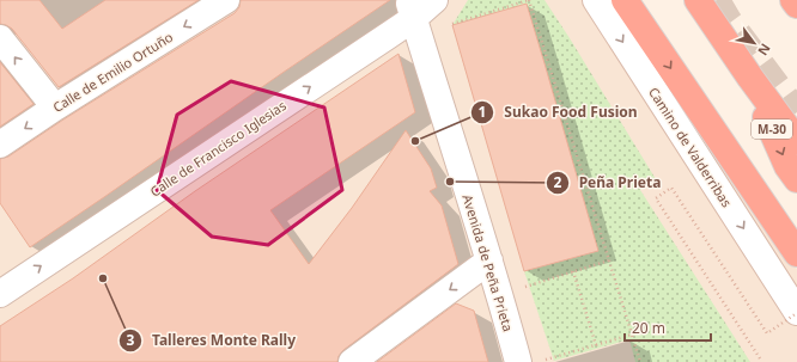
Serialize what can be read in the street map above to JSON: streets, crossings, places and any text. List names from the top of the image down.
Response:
{
  "streets": {
    "highway": ["M-30"],
    "street": [
      "Calle de Emilio Ortuño",
      "Camino de Valderribas",
      "Calle de Francisco Iglesias",
      "Avenida de Peña Prieta"
    ]
  },
  "crossings": [
    ["Calle de Francisco Iglesias", "Avenida de Peña Prieta"]
  ],
  "one_way": ["Calle de Emilio Ortuño", "Camino de Valderribas", "Calle de Francisco Iglesias"],
  "places": ["Sukao Food Fusion", "Peña Prieta", "Talleres Monte Rally"],
  "scale_bar": "20 m",
  "north": "bottom right"
}
